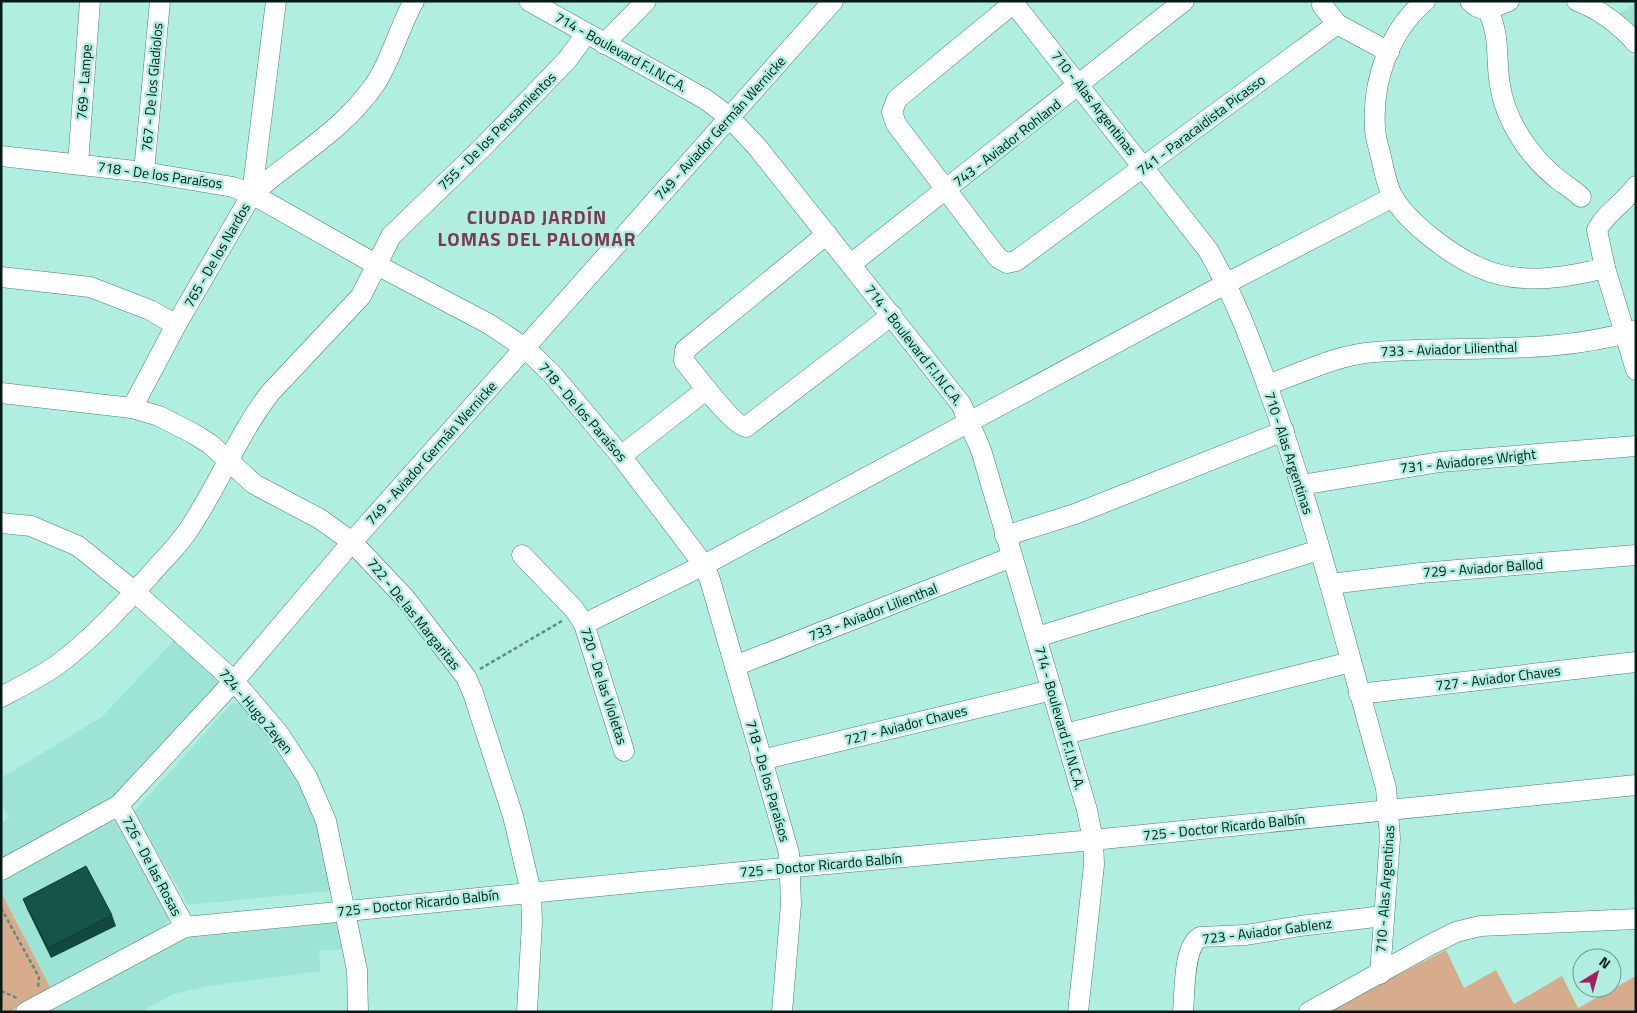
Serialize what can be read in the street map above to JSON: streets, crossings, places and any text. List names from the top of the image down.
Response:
{
  "streets": {
    "street": [
      "714 - Boulevard F.I.N.C.A.",
      "769 - Lampe",
      "767 - De los Gladiolos",
      "710 - Alas Argentinas",
      "741 - Paracaidista Picasso",
      "749 - Aviador Germán Wernicke",
      "755 - De los Pensamientos",
      "743 - Aviador Rohland",
      "718 - De los Paraísos",
      "765 - De los Nardos",
      "733 - Aviador Lilienthal",
      "731 - Aviadores Wright",
      "729 - Aviador Ballod",
      "722 - De las Margaritas",
      "727 - Aviador Chaves",
      "720 - De las Violetas",
      "724 - Hugo Zeyen",
      "725 - Doctor Ricardo Balbín",
      "726 - De las Rosas",
      "723 - Aviador Gablenz"
    ]
  },
  "crossings": [
    ["714 - Boulevard F.I.N.C.A.", "749 - Aviador Germán Wernicke"],
    ["714 - Boulevard F.I.N.C.A.", "755 - De los Pensamientos"],
    ["714 - Boulevard F.I.N.C.A.", "743 - Aviador Rohland"],
    ["714 - Boulevard F.I.N.C.A.", "733 - Aviador Lilienthal"],
    ["714 - Boulevard F.I.N.C.A.", "727 - Aviador Chaves"],
    ["714 - Boulevard F.I.N.C.A.", "725 - Doctor Ricardo Balbín"],
    ["769 - Lampe", "718 - De los Paraísos"],
    ["767 - De los Gladiolos", "718 - De los Paraísos"],
    ["710 - Alas Argentinas", "741 - Paracaidista Picasso"],
    ["710 - Alas Argentinas", "743 - Aviador Rohland"],
    ["710 - Alas Argentinas", "733 - Aviador Lilienthal"],
    ["710 - Alas Argentinas", "731 - Aviadores Wright"],
    ["710 - Alas Argentinas", "729 - Aviador Ballod"],
    ["710 - Alas Argentinas", "727 - Aviador Chaves"],
    ["710 - Alas Argentinas", "725 - Doctor Ricardo Balbín"],
    ["710 - Alas Argentinas", "723 - Aviador Gablenz"],
    ["741 - Paracaidista Picasso", "743 - Aviador Rohland"],
    ["749 - Aviador Germán Wernicke", "718 - De los Paraísos"],
    ["749 - Aviador Germán Wernicke", "722 - De las Margaritas"],
    ["749 - Aviador Germán Wernicke", "724 - Hugo Zeyen"],
    ["749 - Aviador Germán Wernicke", "726 - De las Rosas"],
    ["755 - De los Pensamientos", "718 - De los Paraísos"],
    ["755 - De los Pensamientos", "722 - De las Margaritas"],
    ["755 - De los Pensamientos", "724 - Hugo Zeyen"],
    ["718 - De los Paraísos", "765 - De los Nardos"],
    ["718 - De los Paraísos", "733 - Aviador Lilienthal"],
    ["718 - De los Paraísos", "727 - Aviador Chaves"],
    ["718 - De los Paraísos", "725 - Doctor Ricardo Balbín"],
    ["765 - De los Nardos", "722 - De las Margaritas"],
    ["722 - De las Margaritas", "725 - Doctor Ricardo Balbín"],
    ["724 - Hugo Zeyen", "725 - Doctor Ricardo Balbín"],
    ["725 - Doctor Ricardo Balbín", "726 - De las Rosas"]
  ],
  "districts": ["CIUDAD JARDÍN LOMAS DEL PALOMAR"],
  "north": "top right"
}
